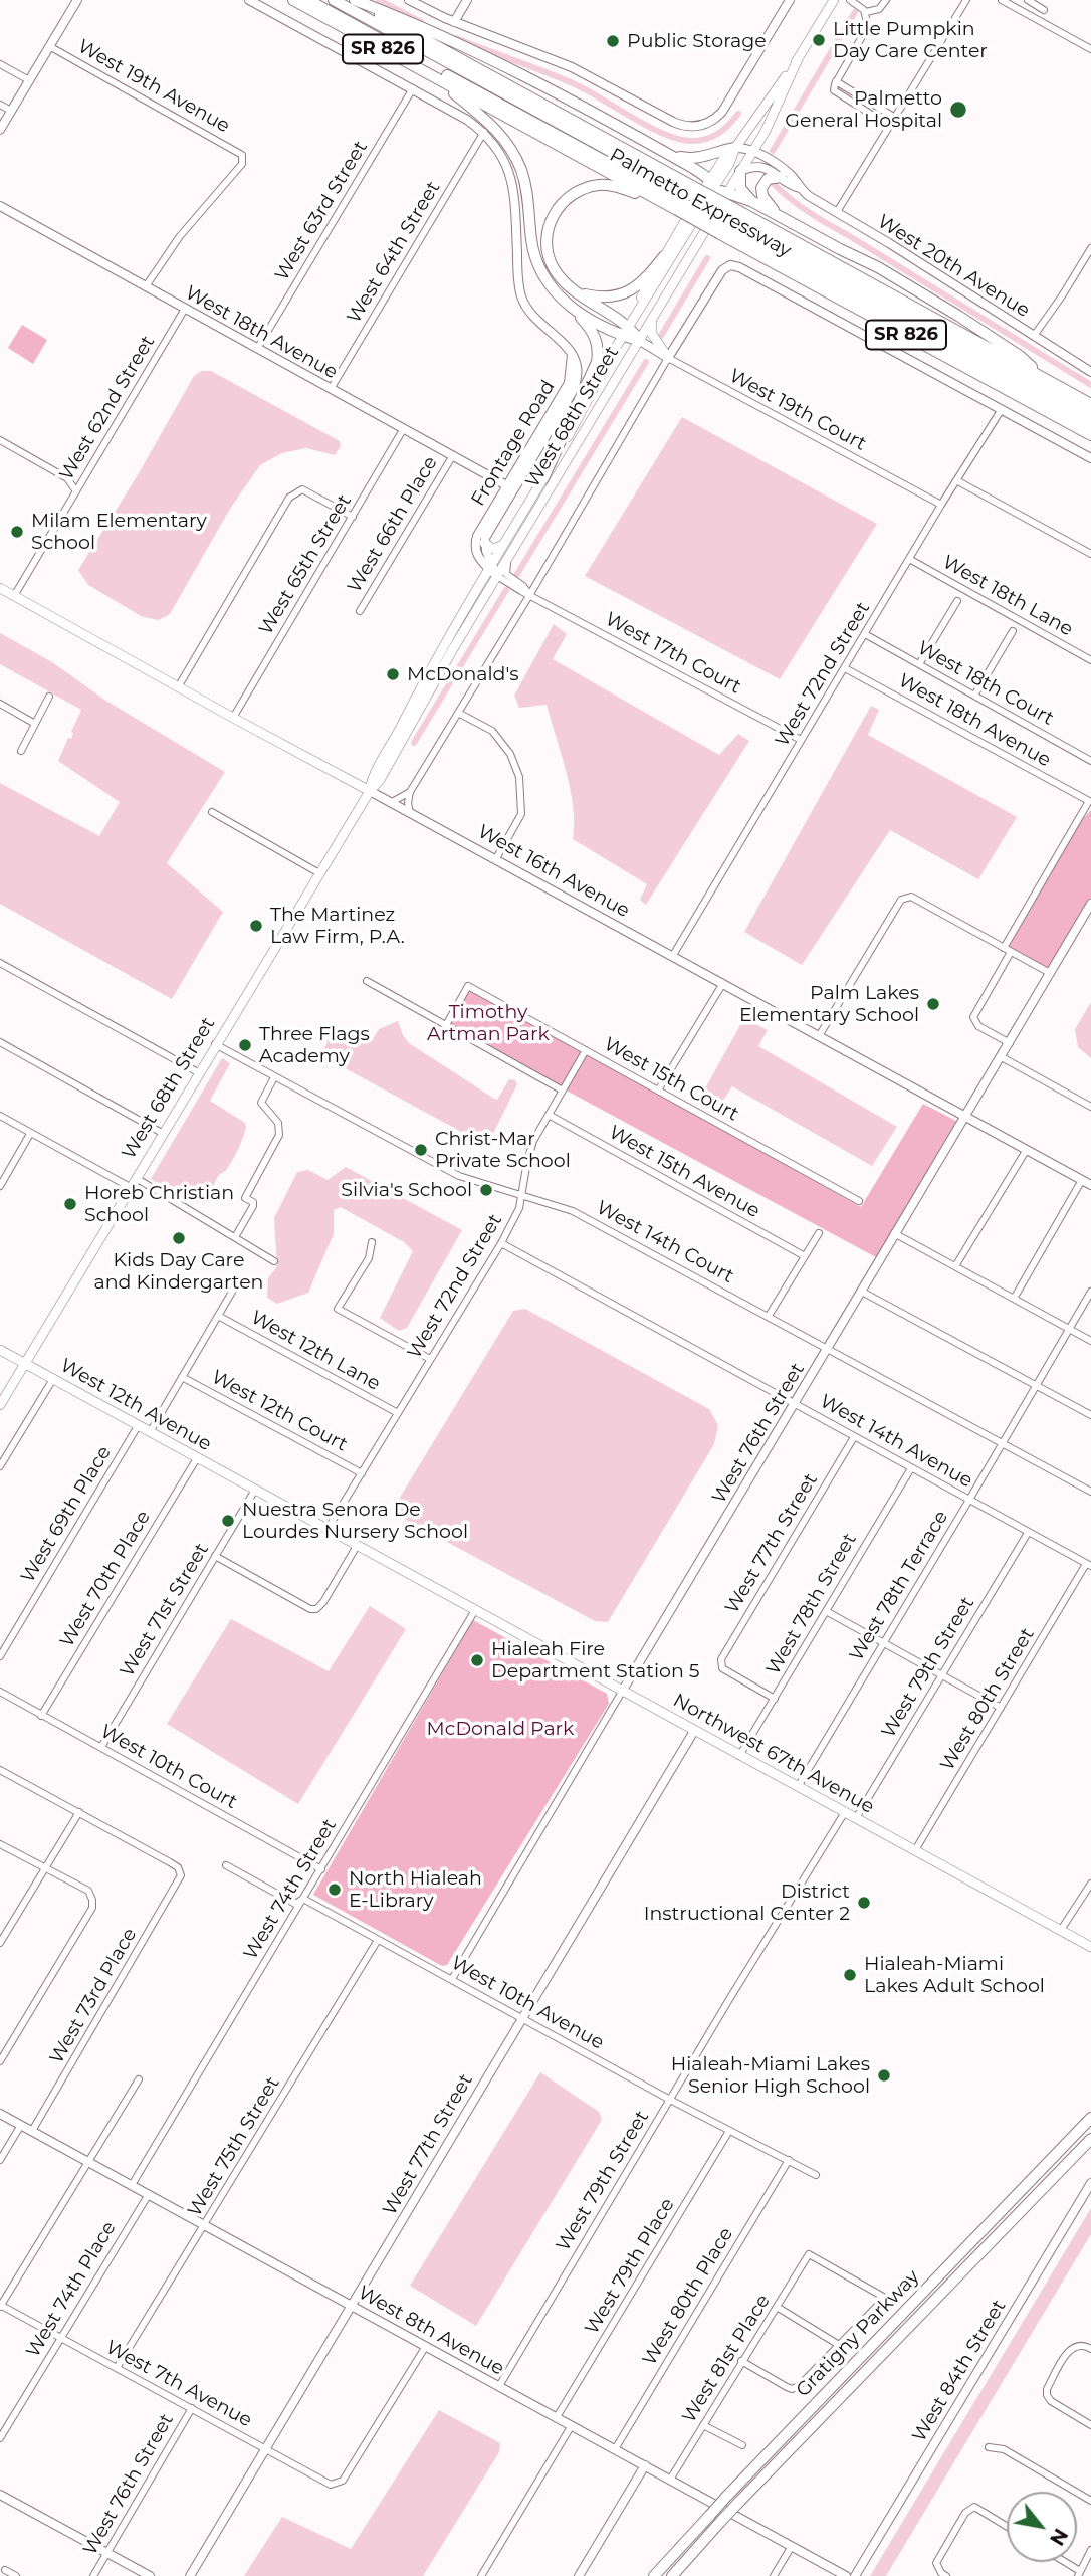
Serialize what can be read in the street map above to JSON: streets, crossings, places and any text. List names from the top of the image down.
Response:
{
  "streets": {
    "highway": ["SR 826", "Palmetto Expressway", "Gratigny Parkway"],
    "main road": [
      "West 68th Street",
      "West 16th Avenue",
      "West 12th Avenue",
      "Northwest 67th Avenue"
    ],
    "street": [
      "West 19th Avenue",
      "West 63rd Street",
      "West 64th Street",
      "West 20th Avenue",
      "West 18th Avenue",
      "West 62nd Street",
      "West 19th Court",
      "Frontage Road",
      "West 66th Place",
      "West 65th Street",
      "West 18th Lane",
      "West 17th Court",
      "West 72nd Street",
      "West 18th Court",
      "West 15th Court",
      "West 15th Avenue",
      "West 14th Court",
      "West 12th Lane",
      "West 12th Court",
      "West 76th Street",
      "West 14th Avenue",
      "West 69th Place",
      "West 77th Street",
      "West 70th Place",
      "West 78th Terrace",
      "West 78th Street",
      "West 71st Street",
      "West 79th Street",
      "West 80th Street",
      "West 10th Court",
      "West 74th Street",
      "West 73rd Place",
      "West 10th Avenue",
      "West 75th Street",
      "West 79th Place",
      "West 74th Place",
      "West 80th Place",
      "West 8th Avenue",
      "West 81st Place",
      "West 84th Street",
      "West 7th Avenue"
    ]
  },
  "crossings": [
    ["West 19th Avenue", "West 18th Avenue"],
    ["West 63rd Street", "West 18th Avenue"],
    ["West 64th Street", "West 18th Avenue"],
    ["West 20th Avenue", "West 68th Street"],
    ["West 18th Avenue", "West 62nd Street"],
    ["West 18th Avenue", "Frontage Road"],
    ["West 18th Avenue", "West 66th Place"],
    ["West 18th Avenue", "West 65th Street"],
    ["West 18th Avenue", "West 72nd Street"],
    ["West 62nd Street", "West 16th Avenue"],
    ["West 19th Court", "West 68th Street"],
    ["West 19th Court", "West 72nd Street"],
    ["West 68th Street", "Frontage Road"],
    ["West 68th Street", "West 17th Court"],
    ["West 68th Street", "West 16th Avenue"],
    ["West 68th Street", "West 14th Court"],
    ["West 68th Street", "West 12th Avenue"],
    ["West 65th Street", "West 16th Avenue"],
    ["West 18th Lane", "West 72nd Street"],
    ["West 17th Court", "West 72nd Street"],
    ["West 72nd Street", "West 18th Court"],
    ["West 72nd Street", "West 16th Avenue"],
    ["West 72nd Street", "West 15th Court"],
    ["West 72nd Street", "West 15th Avenue"],
    ["West 72nd Street", "West 14th Court"],
    ["West 72nd Street", "West 12th Lane"],
    ["West 72nd Street", "West 12th Court"],
    ["West 72nd Street", "West 14th Avenue"],
    ["West 72nd Street", "Northwest 67th Avenue"],
    ["West 16th Avenue", "West 76th Street"],
    ["West 14th Court", "West 76th Street"],
    ["West 14th Court", "West 78th Terrace"],
    ["West 12th Avenue", "West 69th Place"],
    ["West 12th Avenue", "West 70th Place"],
    ["West 12th Avenue", "West 71st Street"],
    ["West 12th Avenue", "Northwest 67th Avenue"],
    ["West 76th Street", "West 14th Avenue"],
    ["West 76th Street", "Northwest 67th Avenue"],
    ["West 76th Street", "West 10th Avenue"],
    ["West 76th Street", "West 7th Avenue"],
    ["West 14th Avenue", "West 77th Street"],
    ["West 14th Avenue", "West 78th Terrace"],
    ["West 14th Avenue", "West 78th Street"],
    ["West 14th Avenue", "West 79th Street"],
    ["West 14th Avenue", "West 80th Street"],
    ["West 77th Street", "West 78th Street"],
    ["West 77th Street", "Northwest 67th Avenue"],
    ["West 77th Street", "West 10th Avenue"],
    ["West 77th Street", "West 8th Avenue"],
    ["West 77th Street", "West 7th Avenue"],
    ["West 70th Place", "West 10th Court"],
    ["West 78th Terrace", "Northwest 67th Avenue"],
    ["West 78th Street", "Northwest 67th Avenue"],
    ["West 71st Street", "Northwest 67th Avenue"],
    ["West 71st Street", "West 10th Court"],
    ["West 79th Street", "Northwest 67th Avenue"],
    ["West 79th Street", "West 10th Avenue"],
    ["West 79th Street", "West 8th Avenue"],
    ["West 80th Street", "Northwest 67th Avenue"],
    ["Northwest 67th Avenue", "West 74th Street"],
    ["West 10th Court", "West 74th Street"],
    ["West 74th Street", "West 10th Avenue"],
    ["West 74th Street", "West 8th Avenue"],
    ["West 73rd Place", "West 8th Avenue"],
    ["West 10th Avenue", "West 75th Street"],
    ["West 10th Avenue", "West 79th Place"],
    ["West 10th Avenue", "West 80th Place"],
    ["West 75th Street", "West 8th Avenue"],
    ["West 75th Street", "West 7th Avenue"],
    ["West 79th Place", "West 8th Avenue"],
    ["West 74th Place", "West 8th Avenue"],
    ["West 74th Place", "West 7th Avenue"],
    ["West 80th Place", "West 8th Avenue"],
    ["West 8th Avenue", "West 81st Place"],
    ["West 8th Avenue", "West 7th Avenue"]
  ],
  "parks": ["Timothy Artman Park", "McDonald Park"],
  "places": [
    "Little Pumpkin Day Care Center",
    "Public Storage",
    "Palmetto General Hospital",
    "Milam Elementary School",
    "McDonald's",
    "The Martinez Law Firm, P.A.",
    "Palm Lakes Elementary School",
    "Three Flags Academy",
    "Christ-Mar Private School",
    "Silvia's School",
    "Horeb Christian School",
    "Kids Day Care and Kindergarten",
    "Nuestra Senora De Lourdes Nursery School",
    "Hialeah Fire Department Station 5",
    "North Hialeah E-Library",
    "District Instructional Center 2",
    "Hialeah-Miami Lakes Adult School",
    "Hialeah-Miami Lakes Senior High School"
  ],
  "north": "bottom right"
}
